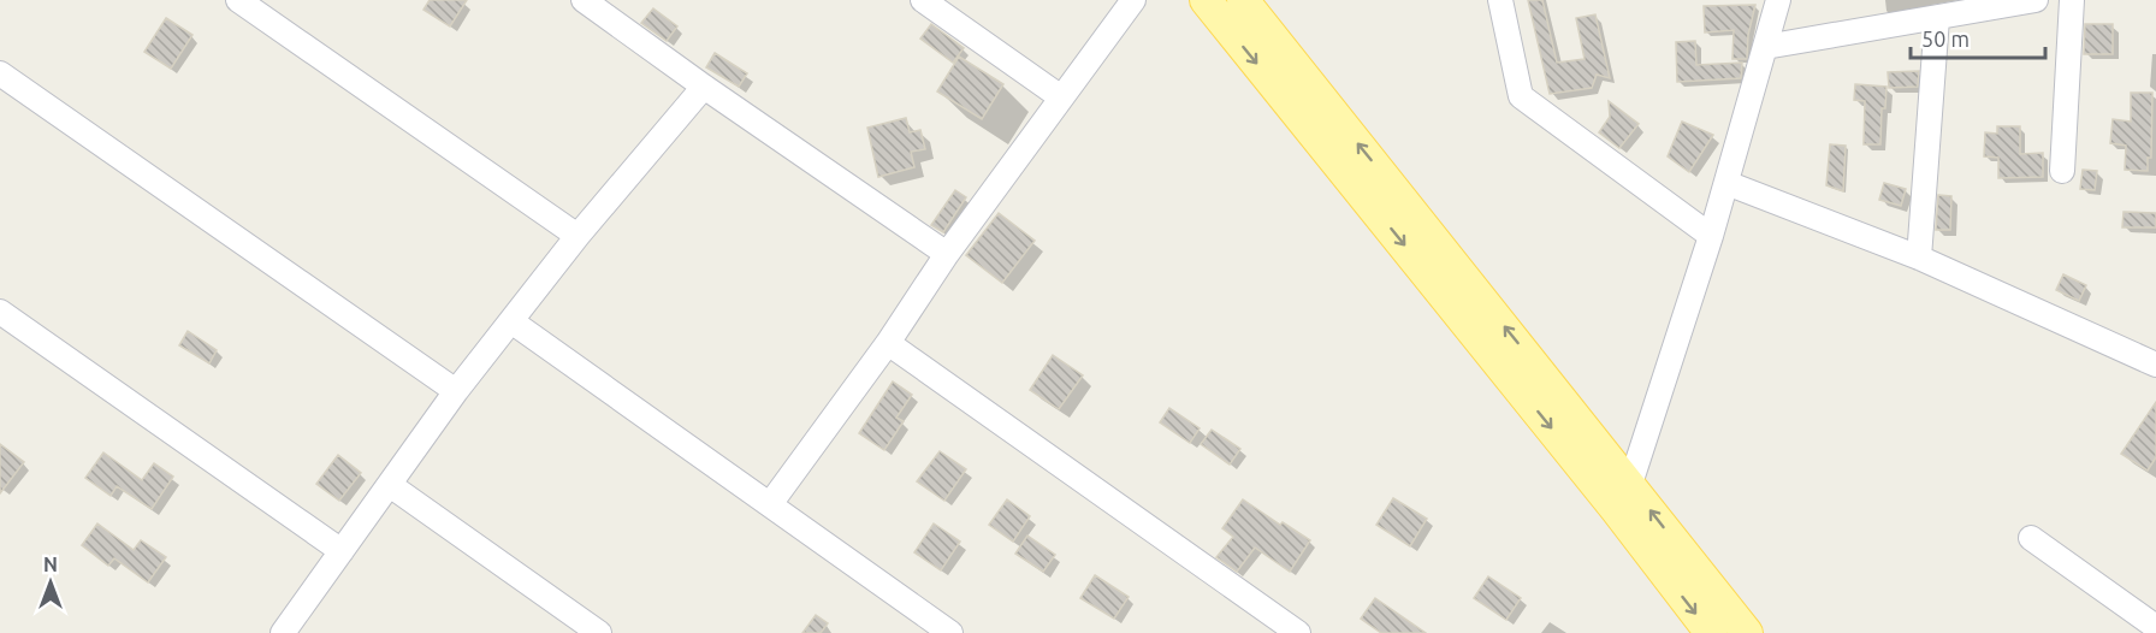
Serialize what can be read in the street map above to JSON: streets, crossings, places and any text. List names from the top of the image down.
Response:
{
  "scale_bar": "50 m",
  "north": "top"
}
